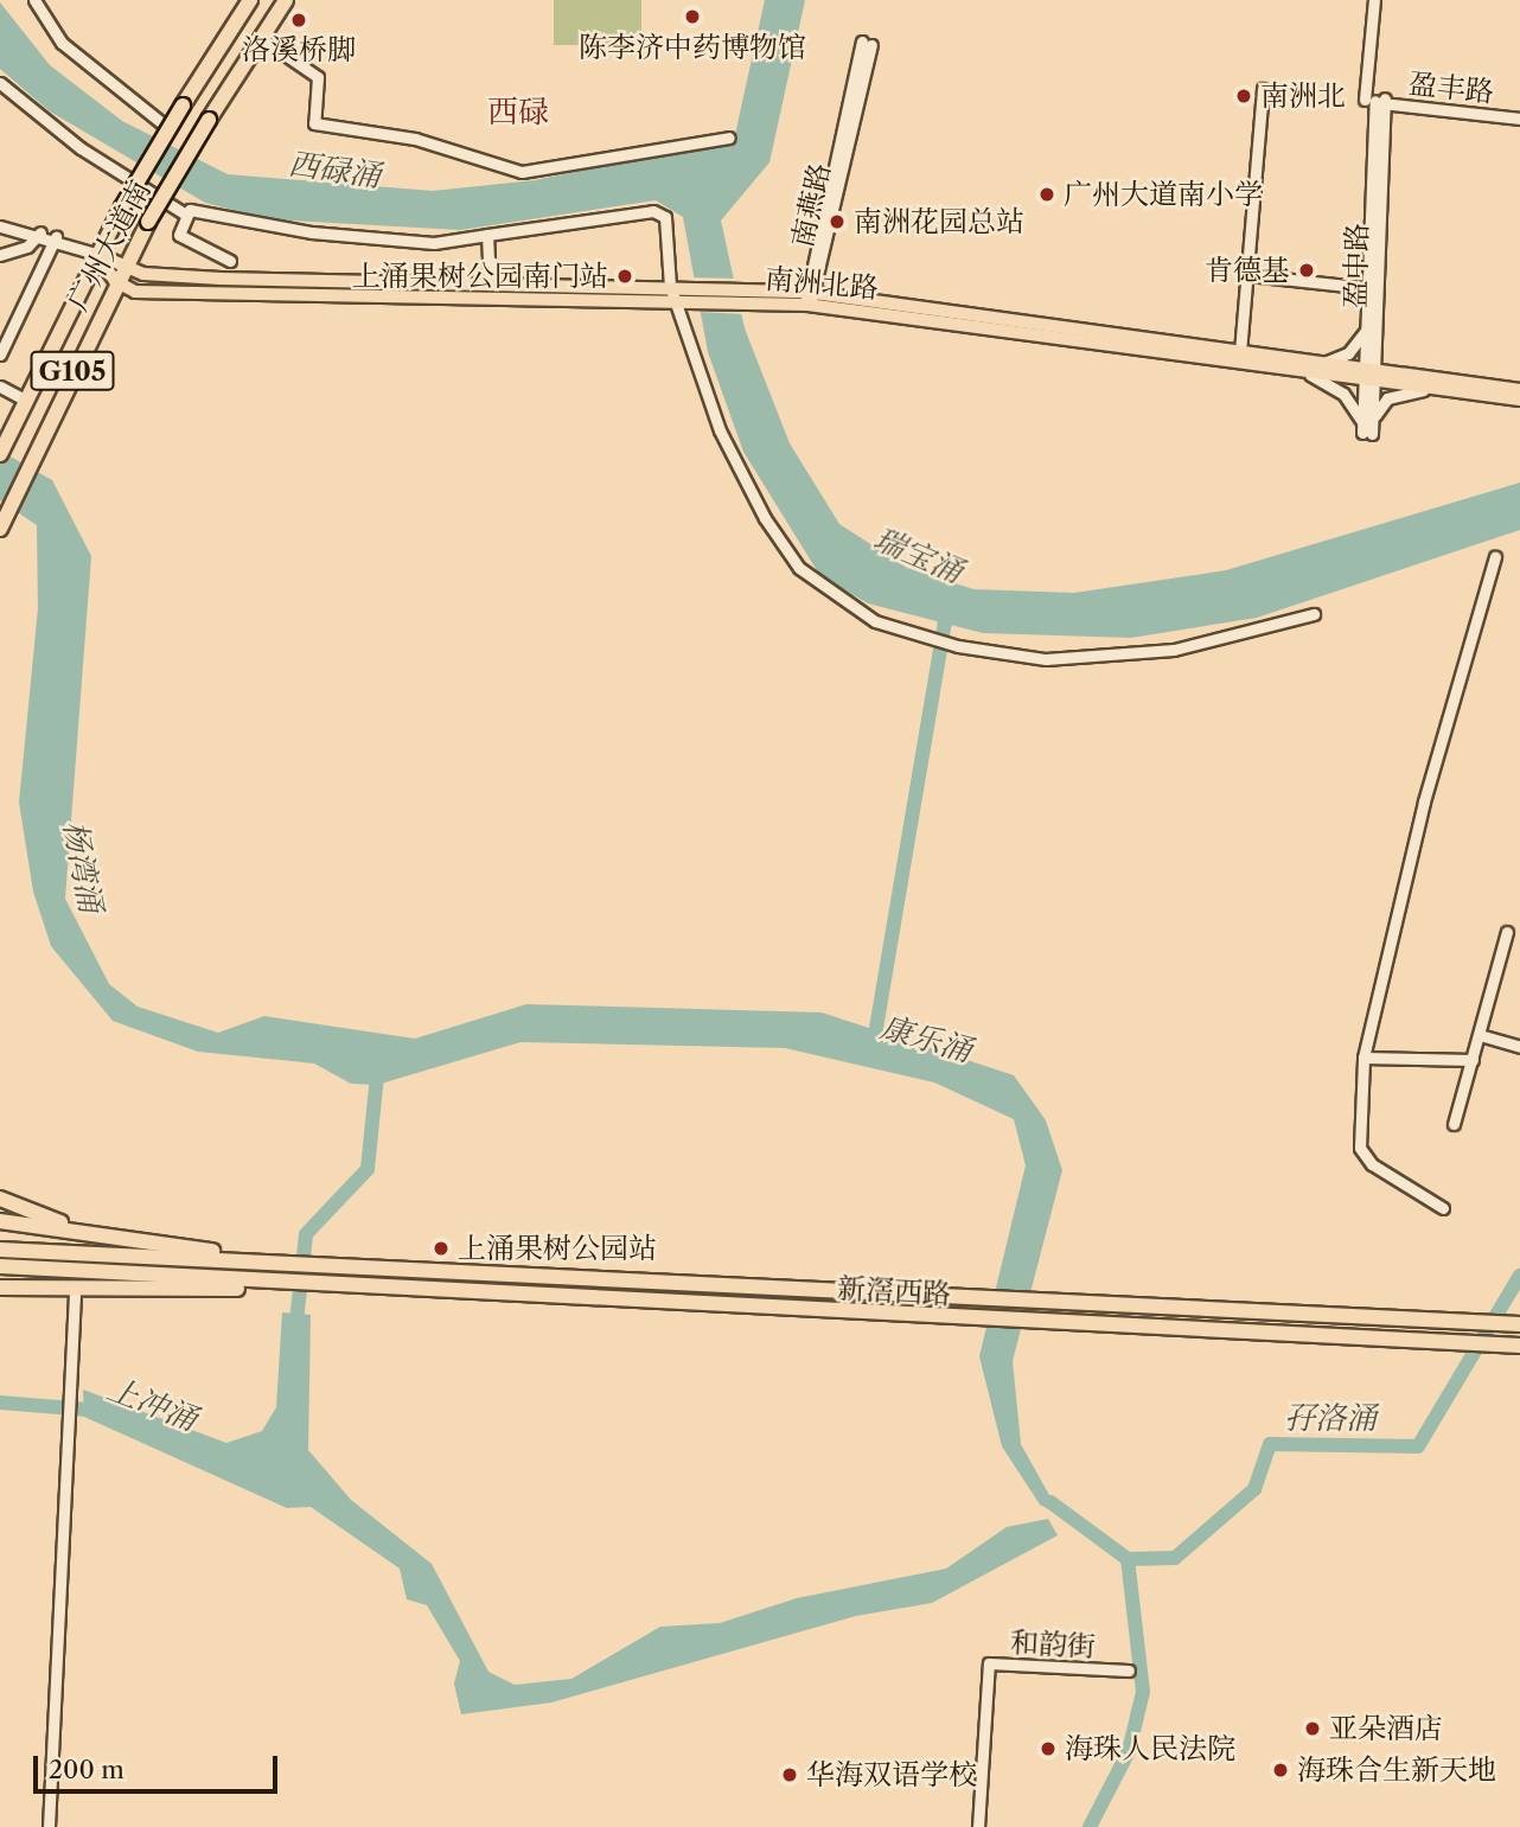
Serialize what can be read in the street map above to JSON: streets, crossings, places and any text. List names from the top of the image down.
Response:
{
  "streets": {
    "highway": ["广州大道南", "G105", "新滘西路"],
    "main road": ["南洲北路"],
    "street": [
      "盈丰路",
      "南燕路",
      "盈中路",
      "和韵街"
    ]
  },
  "crossings": [
    ["盈丰路", "盈中路"],
    ["南燕路", "南洲北路"],
    ["广州大道南", "南洲北路"],
    ["盈中路", "南洲北路"]
  ],
  "districts": ["西碌"],
  "water": [
    "西碌涌",
    "瑞宝涌",
    "杨湾涌",
    "康乐涌",
    "上冲涌",
    "孖洛涌"
  ],
  "places": [
    "陈李济中药博物馆",
    "洛溪桥脚",
    "南洲北",
    "广州大道南小学",
    "南洲花园总站",
    "肯德基",
    "上涌果树公园南门站",
    "上涌果树公园站",
    "亚朵酒店",
    "海珠人民法院",
    "海珠合生新天地",
    "华海双语学校"
  ],
  "scale_bar": "200 m"
}
